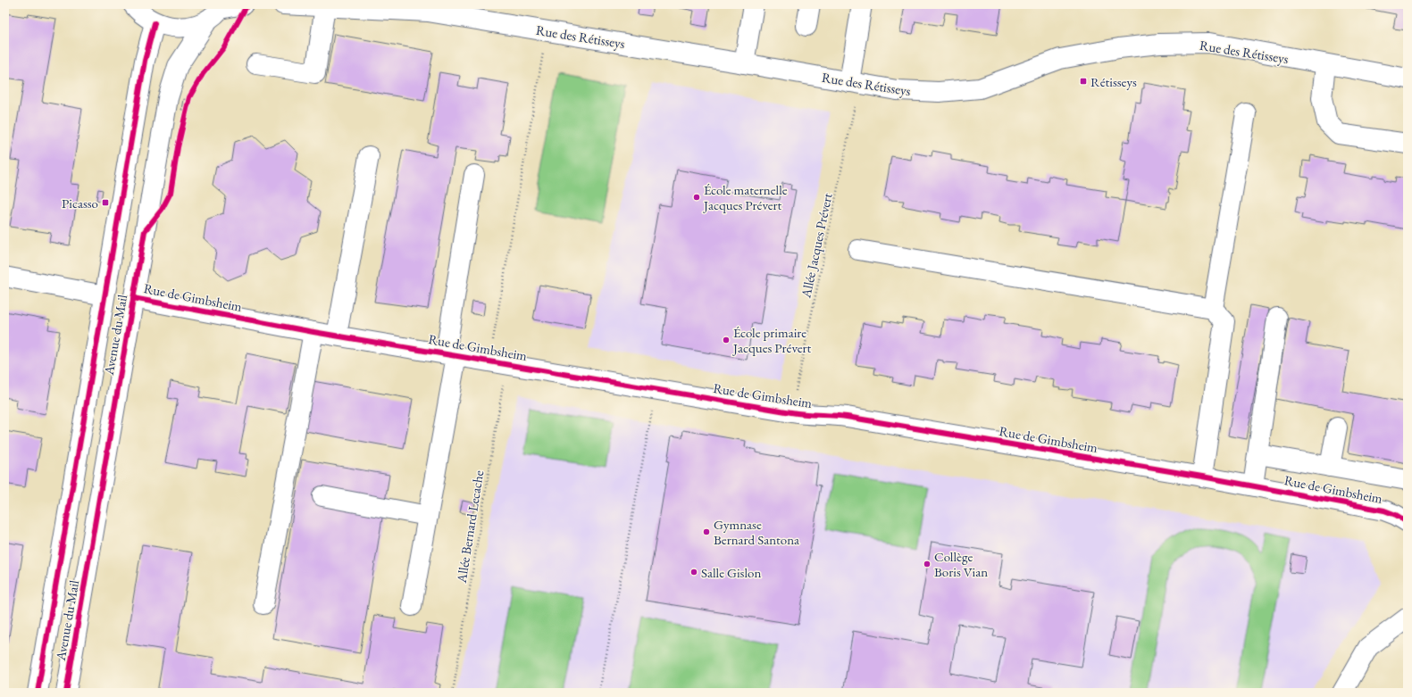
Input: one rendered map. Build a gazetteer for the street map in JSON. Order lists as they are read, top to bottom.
{
  "streets": {
    "street": ["Rue des Rétisseys", "Rue de Gimbsheim", "Avenue du Mail"],
    "path": ["Allée Jacques Prévert", "Allée Bernard Lecache"]
  },
  "crossings": [
    ["Rue des Rétisseys", "Allée Jacques Prévert"],
    ["Rue des Rétisseys", "Allée Bernard Lecache"],
    ["Allée Jacques Prévert", "Rue de Gimbsheim"],
    ["Rue de Gimbsheim", "Avenue du Mail"],
    ["Rue de Gimbsheim", "Allée Bernard Lecache"]
  ],
  "places": {
    "transit": ["Rétisseys", "Picasso"],
    "other": [
      "École maternelle Jacques Prévert",
      "École primaire Jacques Prévert",
      "Gymnase Bernard Santona",
      "Collège Boris Vian",
      "Salle Gislon"
    ]
  }
}
